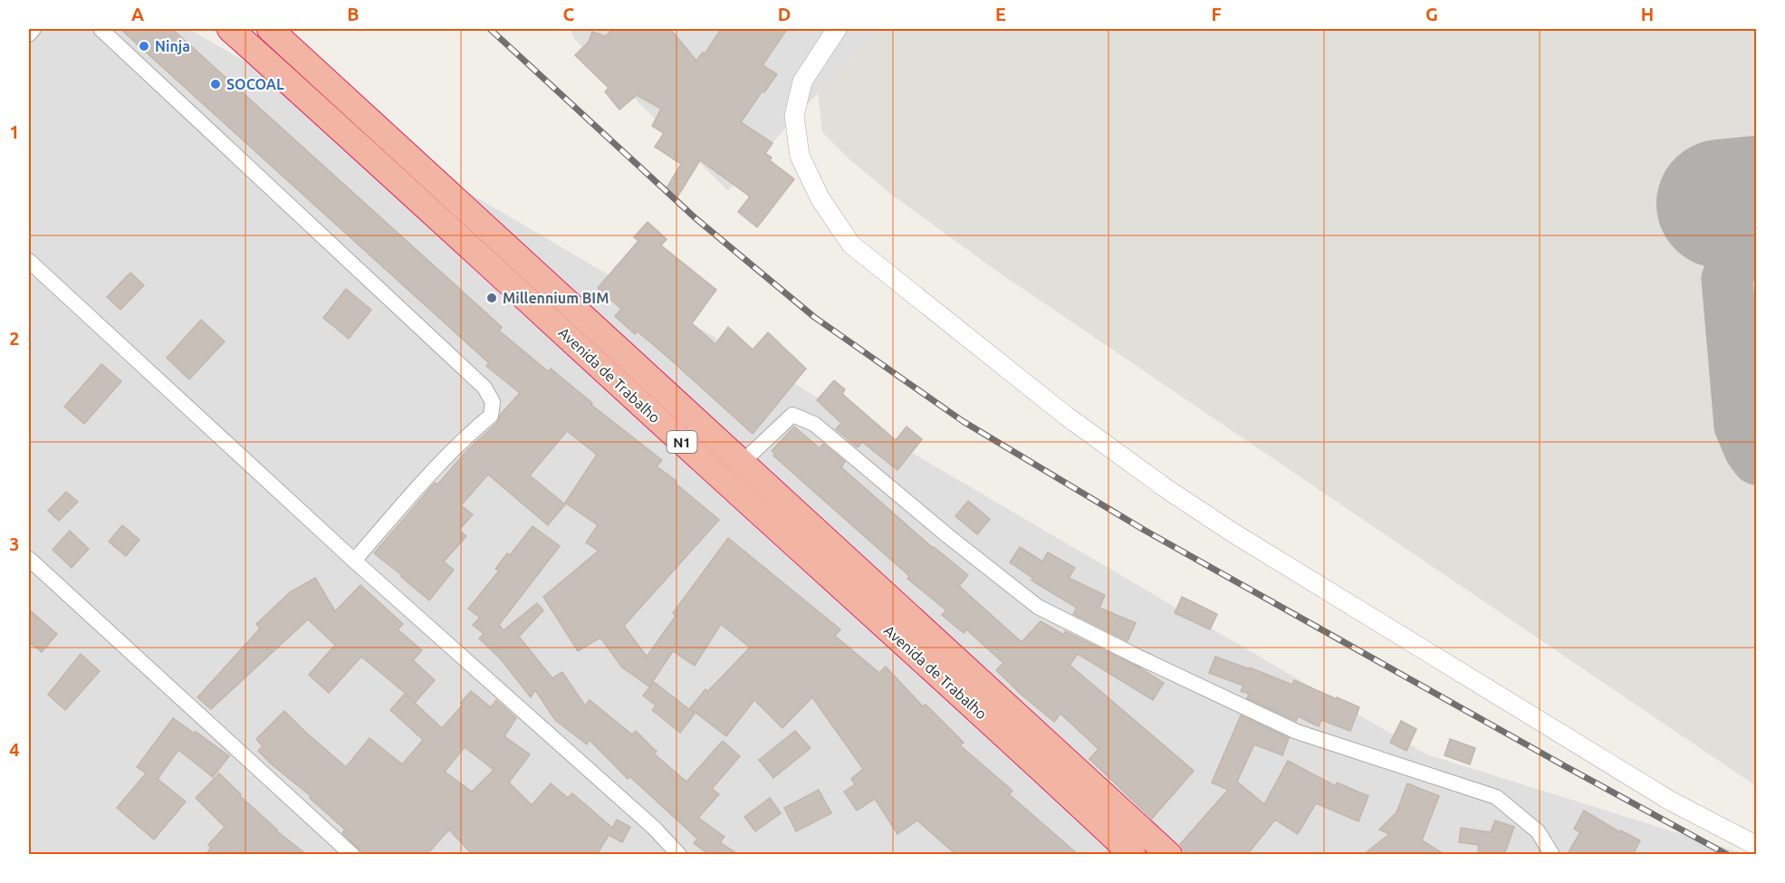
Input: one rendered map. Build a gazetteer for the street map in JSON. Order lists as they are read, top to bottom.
{
  "streets": {
    "highway": ["Avenida de Trabalho", "N1"]
  },
  "places": ["Ninja", "SOCOAL", "Millennium BIM"],
  "grid": {
    "columns": [
      "A",
      "B",
      "C",
      "D",
      "E",
      "F",
      "G",
      "H"
    ],
    "rows": [
      "1",
      "2",
      "3",
      "4"
    ]
  }
}
